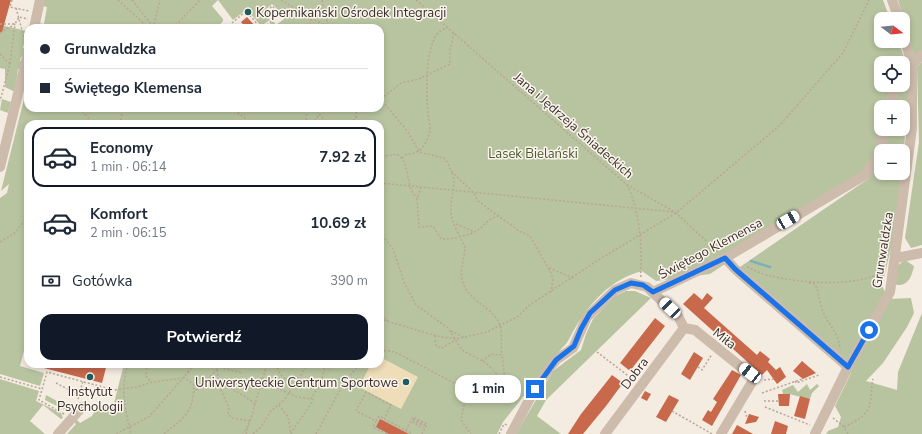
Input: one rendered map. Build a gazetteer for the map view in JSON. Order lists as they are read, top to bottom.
{
  "streets": {
    "street": [
      "Świętego Klemensa",
      "Grunwaldzka",
      "Miła",
      "Dobra"
    ],
    "path": ["Jana i Jędrzeja Śniadeckich"]
  },
  "crossings": [
    ["Jana i Jędrzeja Śniadeckich", "Świętego Klemensa"],
    ["Miła", "Dobra"]
  ],
  "parks": ["Lasek Bielański"],
  "places": ["Kopernikański Ośrodek Integracji", "Instytut Psychologii", "Uniwersyteckie Centrum Sportowe"],
  "north": "right",
  "page": {
    "map_buttons": ["+", "−"],
    "banner": ["Grunwaldzka", "Świętego Klemensa"],
    "list": [
      {
        "name": "Economy",
        "note": "1 min · 06:14",
        "value": "7.92 zł"
      },
      {
        "name": "Komfort",
        "note": "2 min · 06:15",
        "value": "10.69 zł"
      }
    ],
    "pay": ["Gotówka", "390 m"],
    "buttons": "Potwierdź",
    "bubble": "1 min"
  }
}
